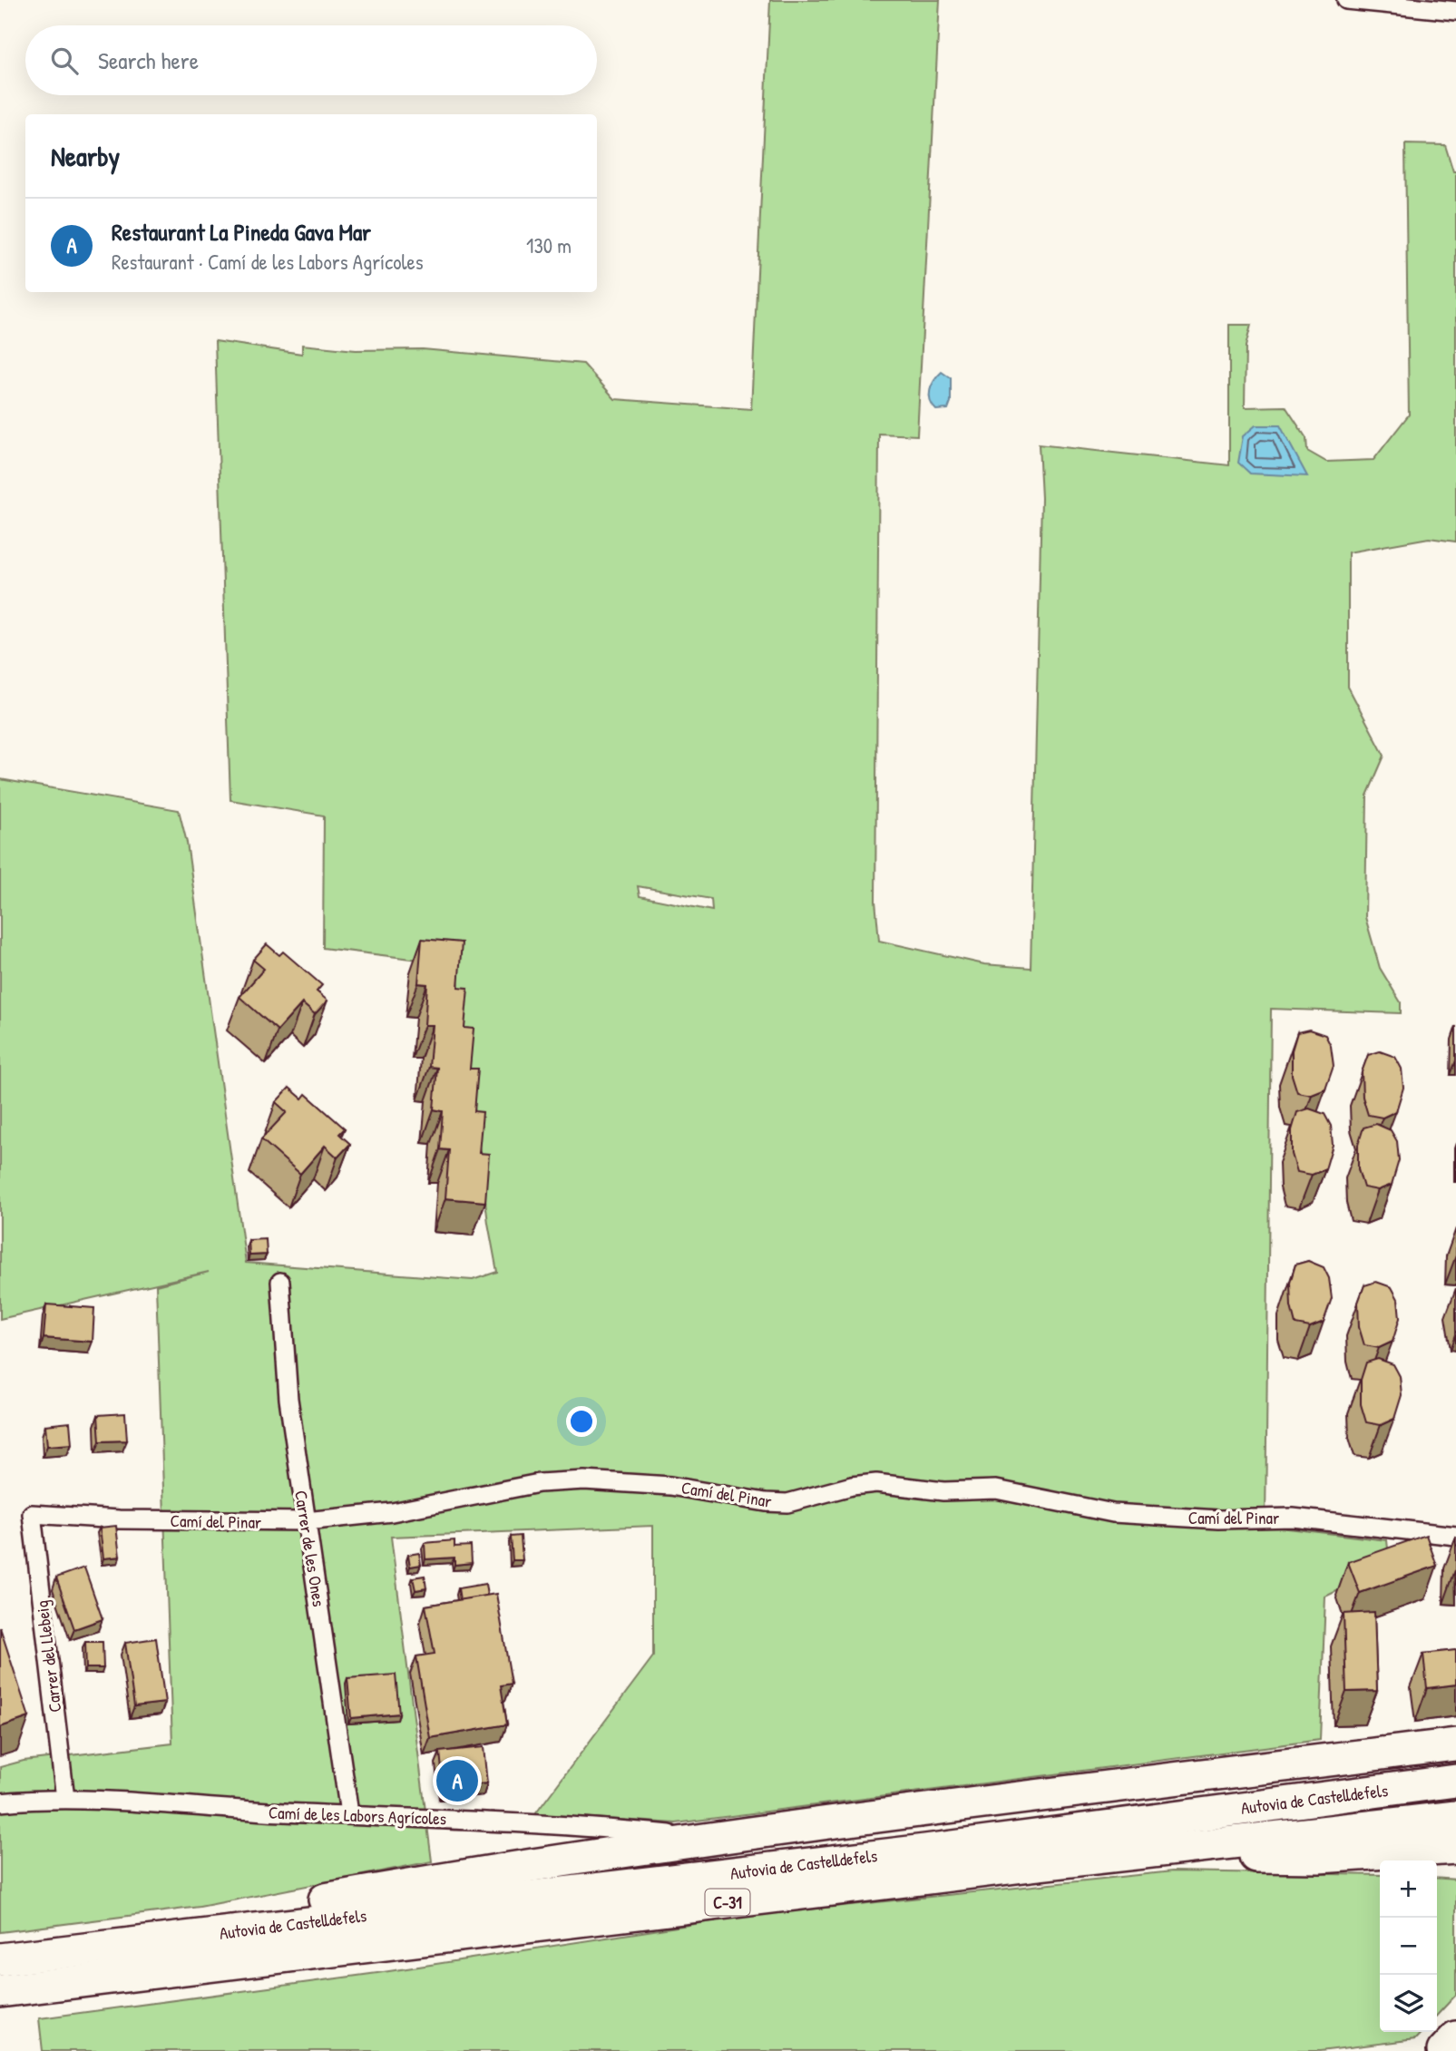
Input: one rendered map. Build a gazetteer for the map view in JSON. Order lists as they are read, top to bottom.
{
  "streets": {
    "highway": ["Autovia de Castelldefels", "C-31"],
    "street": [
      "Camí del Pinar",
      "Carrer de les Ones",
      "Carrer del Llebeig",
      "Camí de les Labors Agrícoles"
    ]
  },
  "crossings": [
    ["Camí del Pinar", "Carrer de les Ones"],
    ["Camí del Pinar", "Carrer del Llebeig"],
    ["Carrer de les Ones", "Camí de les Labors Agrícoles"],
    ["Carrer del Llebeig", "Camí de les Labors Agrícoles"]
  ],
  "page": {
    "search": "Search here",
    "heading": "Nearby",
    "list": [
      {
        "mark": "A",
        "name": "Restaurant La Pineda Gava Mar",
        "note": "Restaurant · Camí de les Labors Agrícoles",
        "value": "130 m"
      }
    ],
    "pins": "A",
    "map_buttons": ["+", "−"]
  }
}
